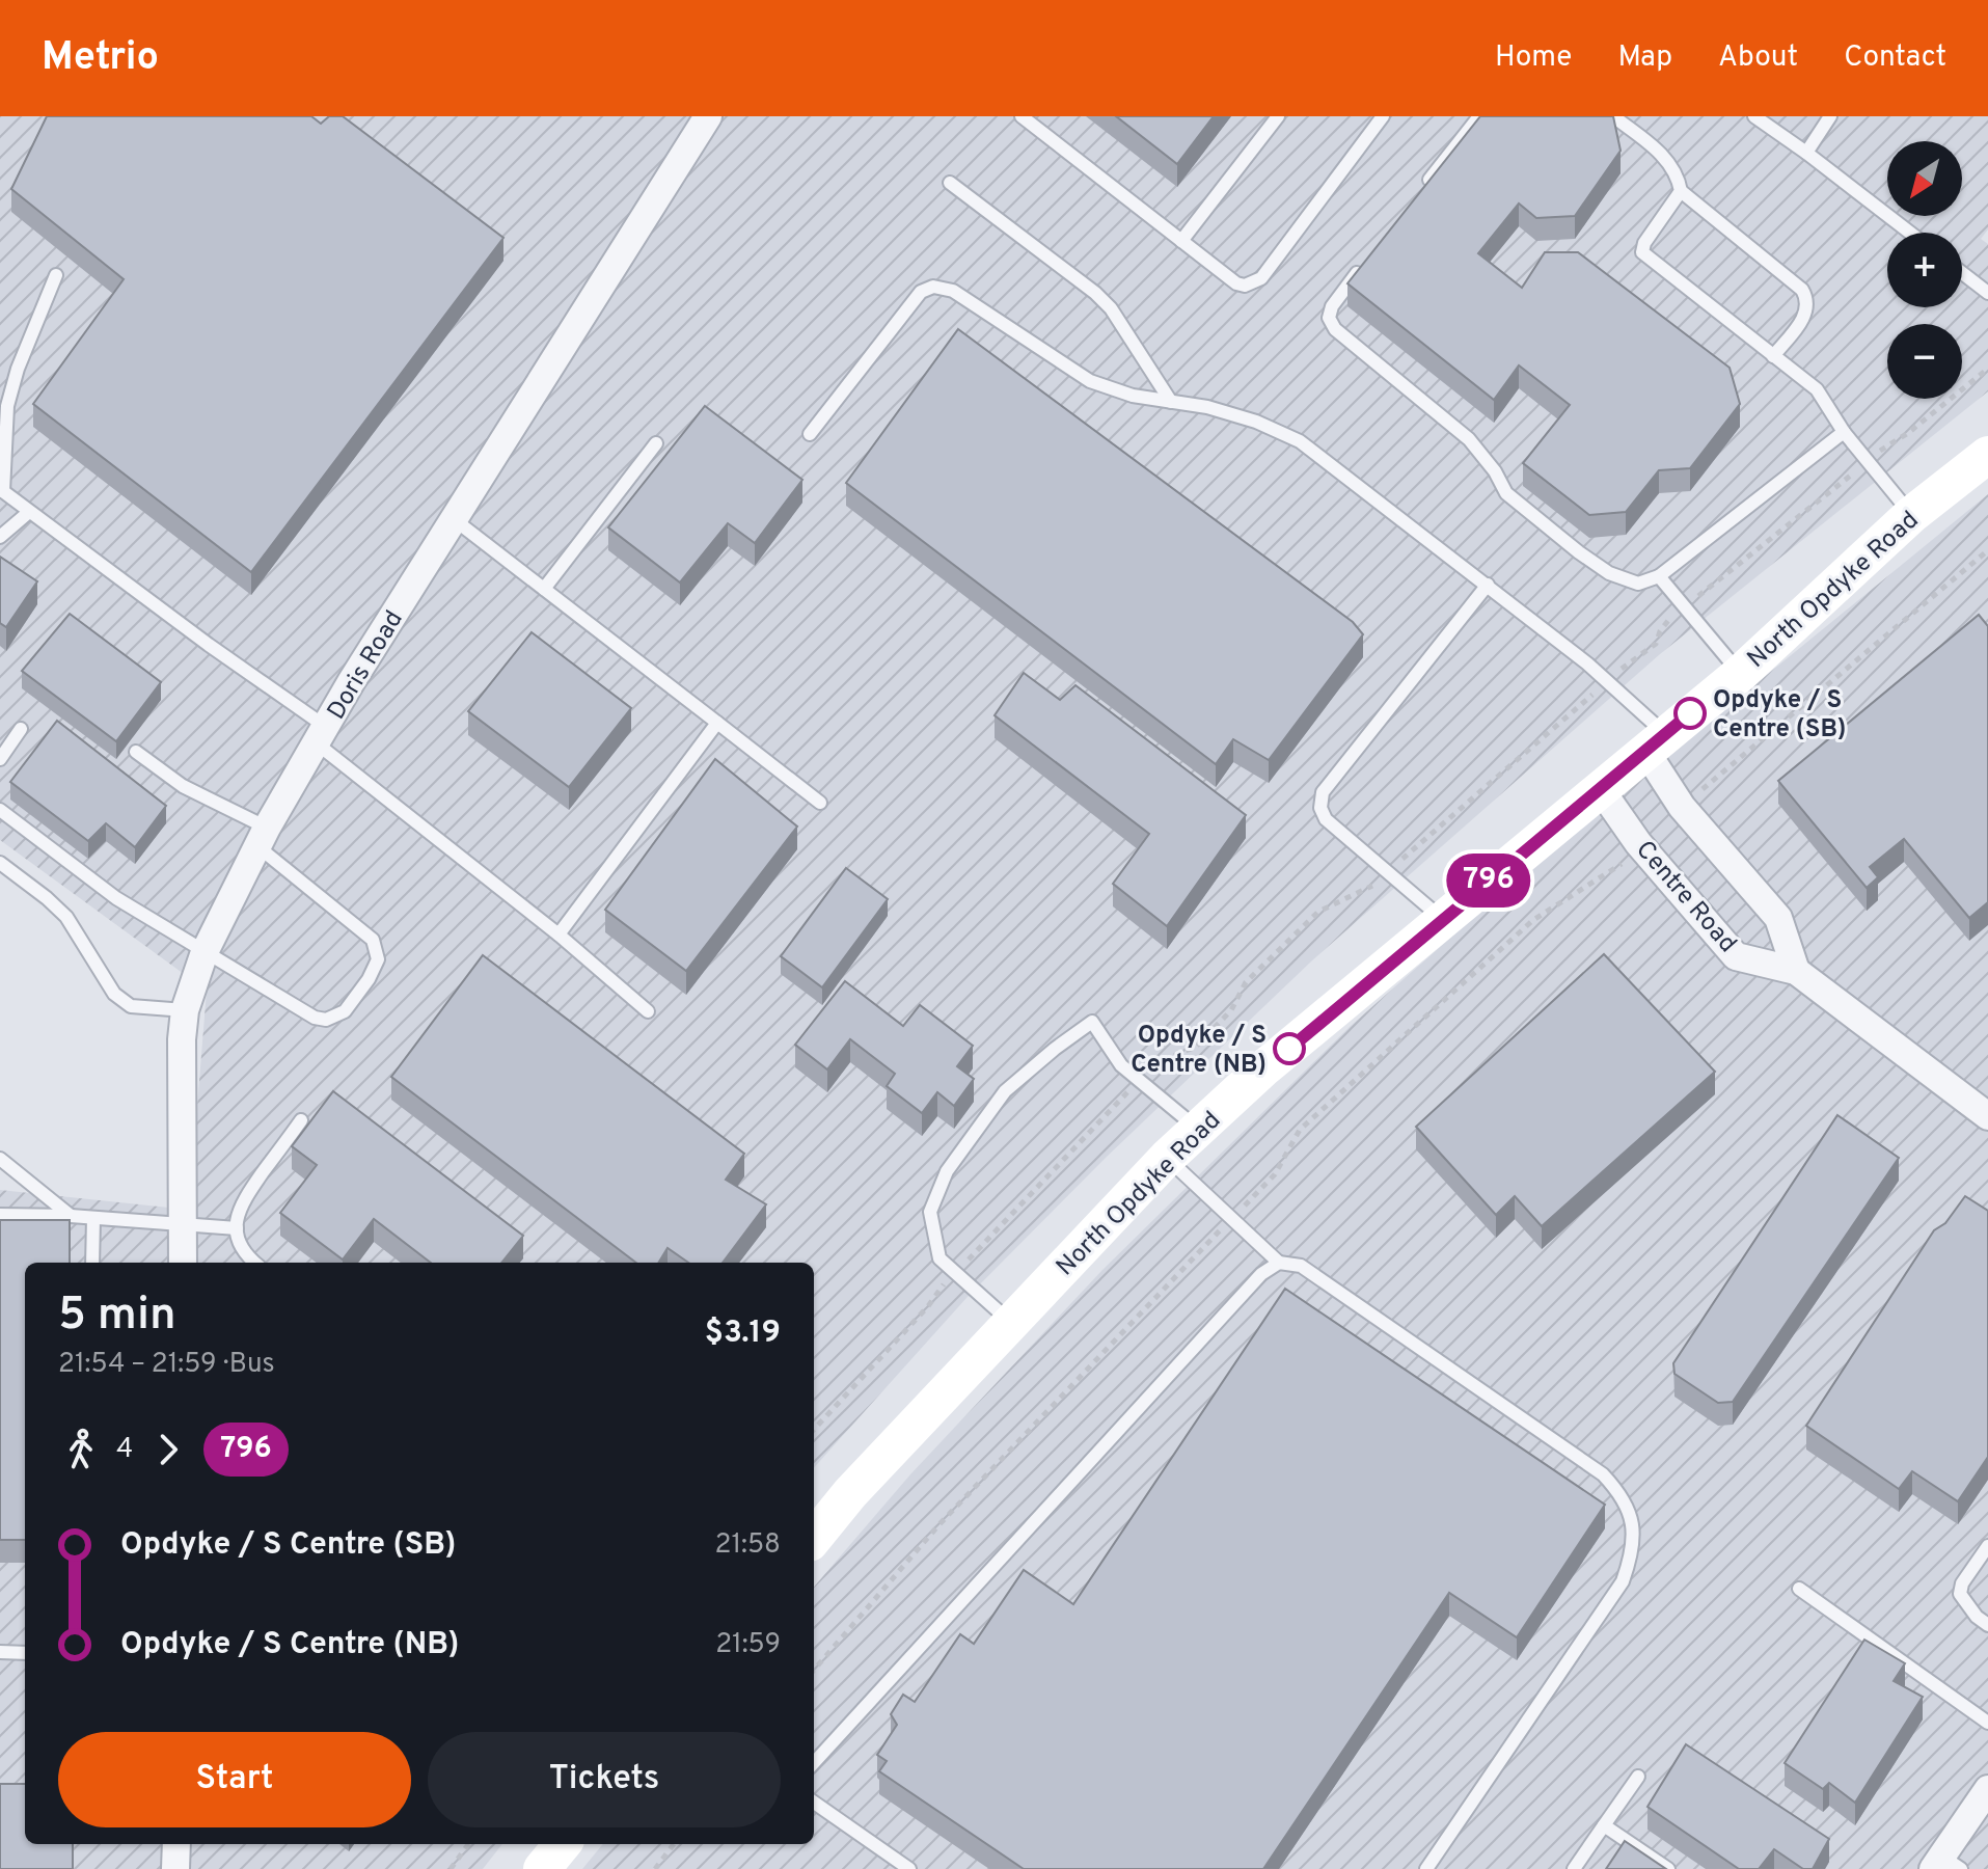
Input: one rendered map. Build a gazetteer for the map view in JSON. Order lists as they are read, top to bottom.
{
  "streets": {
    "main road": ["North Opdyke Road"],
    "street": ["Doris Road", "Centre Road"]
  },
  "crossings": [
    ["North Opdyke Road", "Centre Road"]
  ],
  "places": ["Opdyke / S Centre (SB)", "Opdyke / S Centre (NB)"],
  "lines": ["bus line 796"],
  "north": "bottom left",
  "page": {
    "header": "Metrio",
    "nav": [
      "Home",
      "Map",
      "About",
      "Contact"
    ],
    "on_map": "796",
    "map_buttons": ["+", "−"],
    "heading": ["5 min", "21:54 – 21:59 · Bus", "$3.19"],
    "legs": ["4", "796"],
    "list": [
      {
        "name": "Opdyke / S Centre (SB)",
        "value": "21:58"
      },
      {
        "name": "Opdyke / S Centre (NB)",
        "value": "21:59"
      }
    ],
    "buttons": ["Start", "Tickets"]
  }
}
